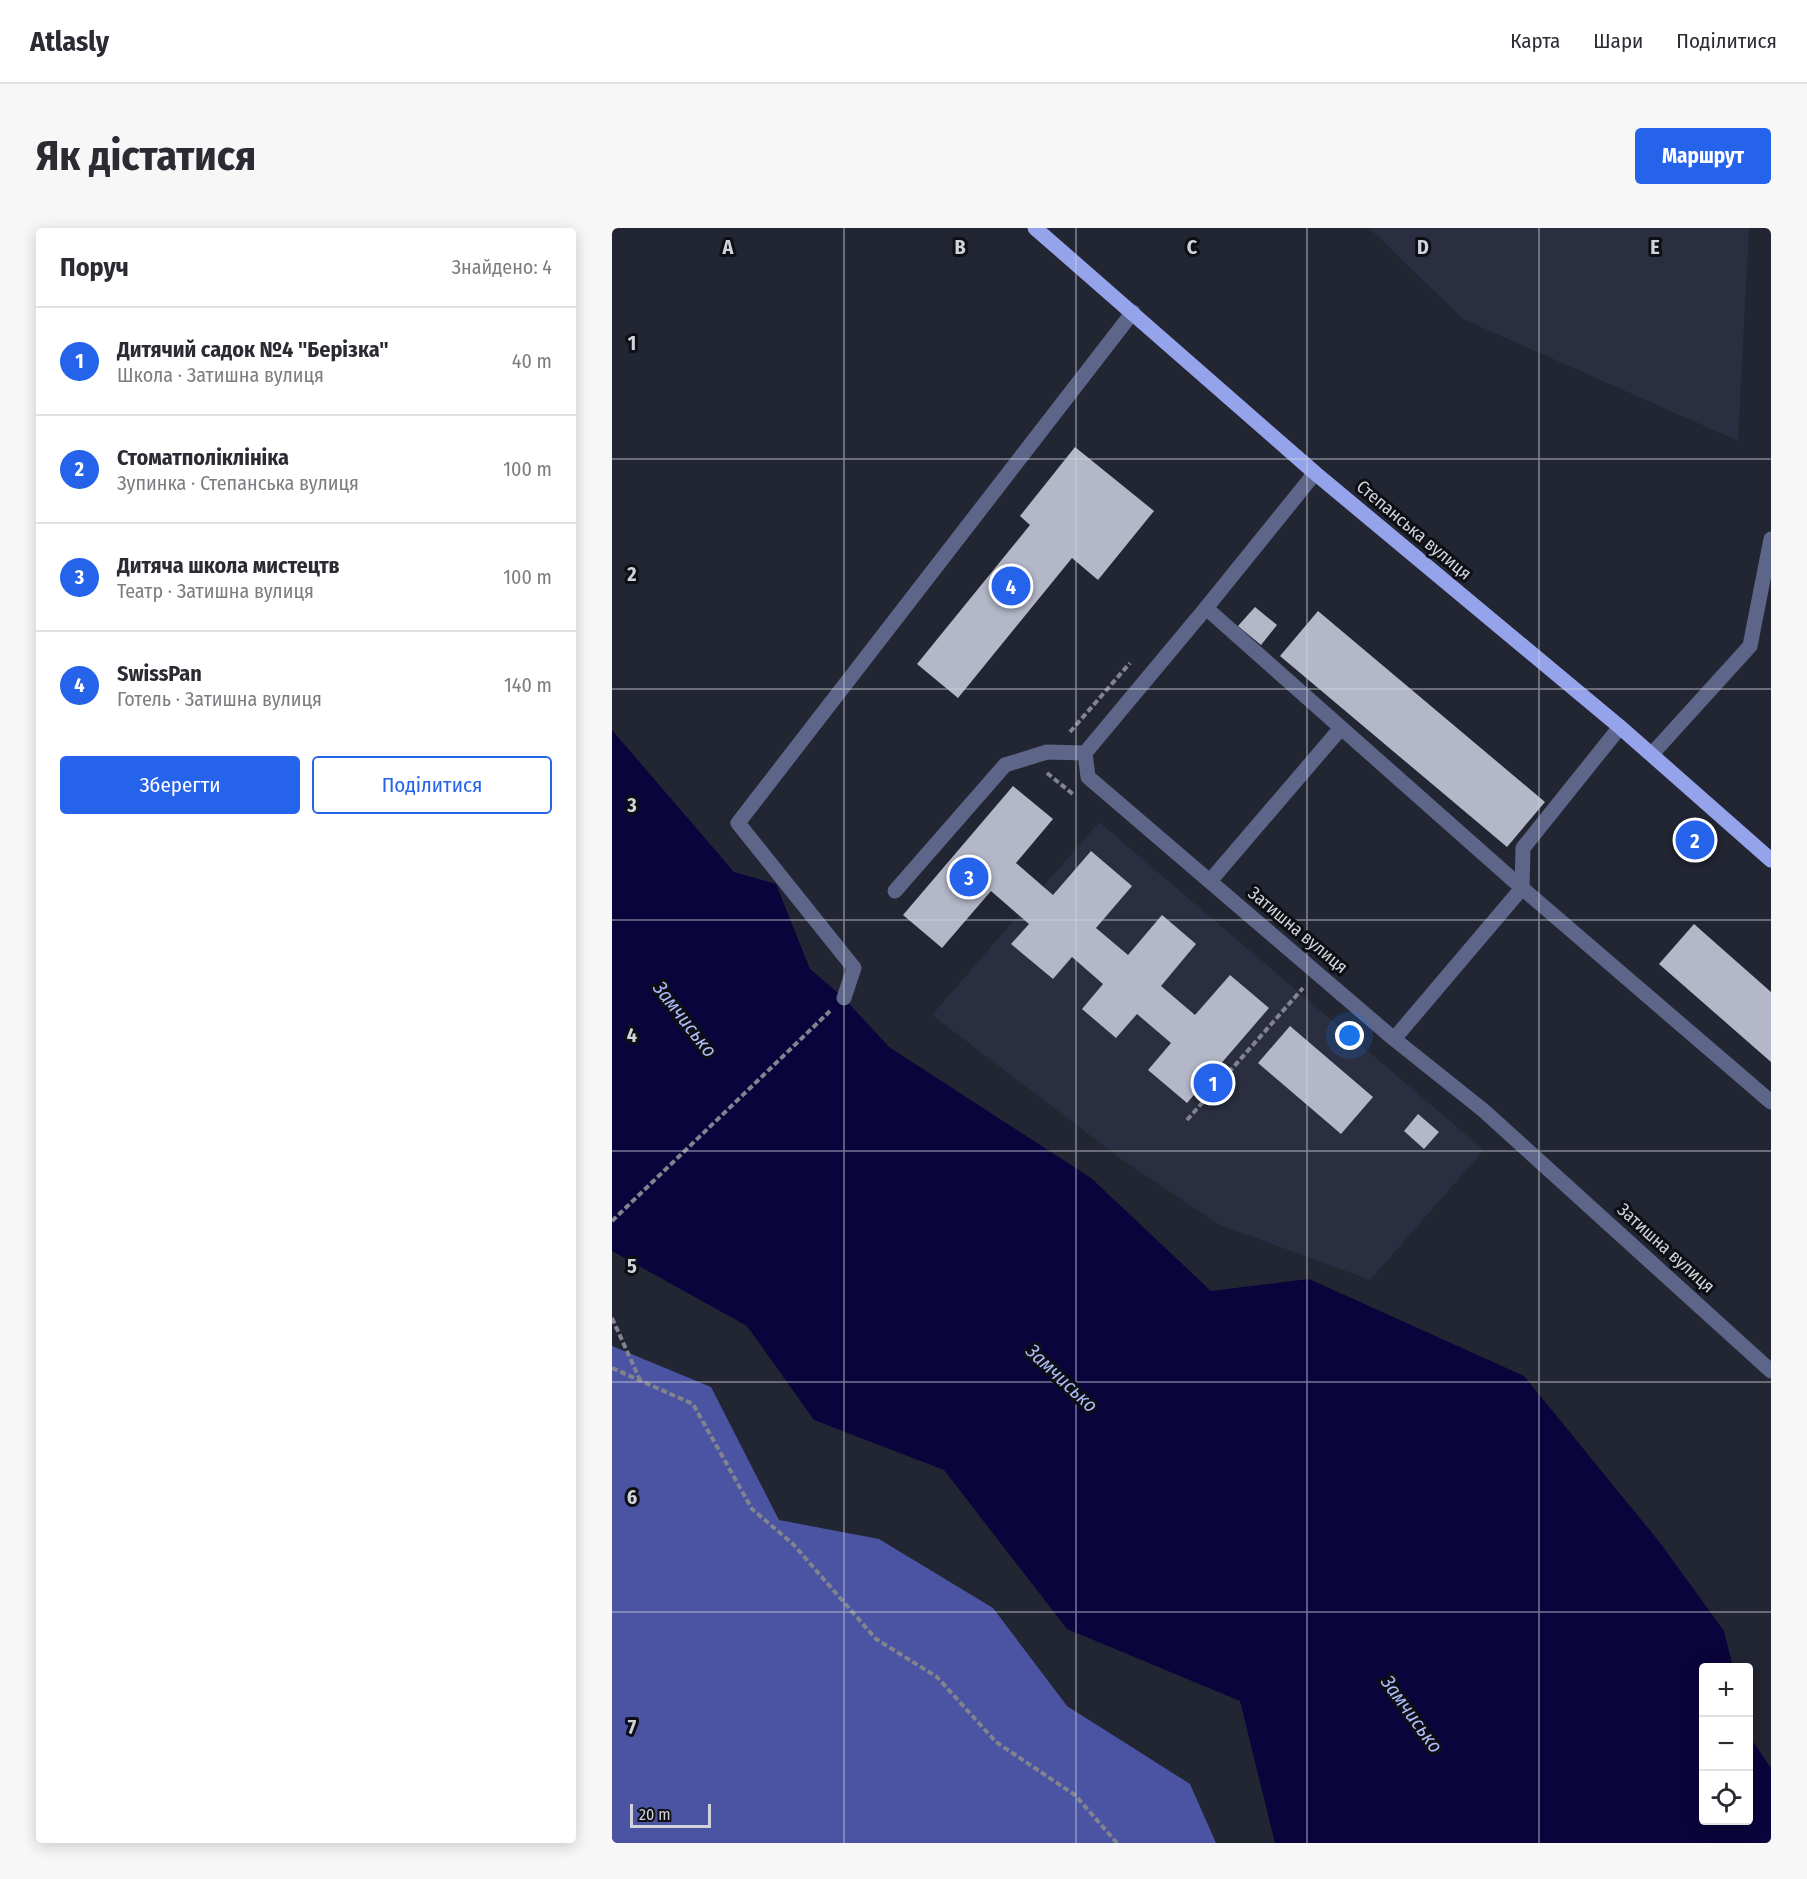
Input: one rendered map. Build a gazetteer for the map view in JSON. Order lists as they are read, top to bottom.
{
  "streets": {
    "main road": ["Степанська вулиця"],
    "street": ["Затишна вулиця"]
  },
  "water": ["Замчисько"],
  "scale_bar": "20 m",
  "page": {
    "header": "Atlasly",
    "nav": ["Карта", "Шари", "Поділитися"],
    "buttons": [
      "Маршрут",
      ["Зберегти", "Поділитися"]
    ],
    "title": "Як дістатися",
    "heading": ["Поруч", "Знайдено: 4"],
    "list": [
      {
        "mark": "1",
        "name": "Дитячий садок №4 \"Берізка\"",
        "note": "Школа · Затишна вулиця",
        "value": "40 m"
      },
      {
        "mark": "2",
        "name": "Стоматполіклініка",
        "note": "Зупинка · Степанська вулиця",
        "value": "100 m"
      },
      {
        "mark": "3",
        "name": "Дитяча школа мистецтв",
        "note": "Театр · Затишна вулиця",
        "value": "100 m"
      },
      {
        "mark": "4",
        "name": "SwissPan",
        "note": "Готель · Затишна вулиця",
        "value": "140 m"
      }
    ],
    "pins": [
      "4",
      "2",
      "3",
      "1"
    ],
    "map_buttons": ["+", "−"],
    "scale": "20 m"
  },
  "grid": {
    "columns": [
      "A",
      "B",
      "C",
      "D",
      "E"
    ],
    "rows": [
      "1",
      "2",
      "3",
      "4",
      "5",
      "6",
      "7"
    ]
  }
}
